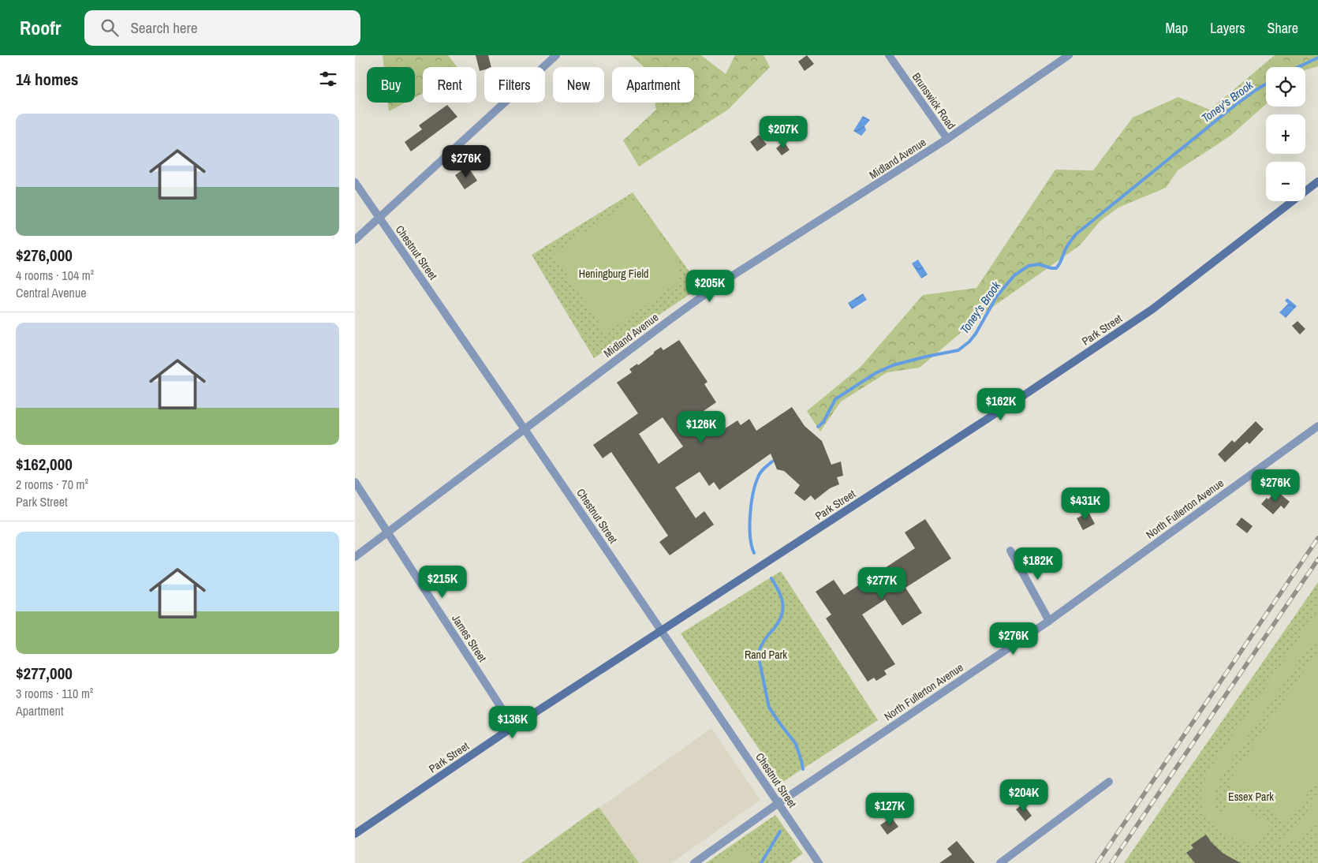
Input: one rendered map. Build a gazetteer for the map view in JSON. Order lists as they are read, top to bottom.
{
  "streets": {
    "street": [
      "Brunswick Road",
      "Midland Avenue",
      "Chestnut Street",
      "Park Street",
      "North Fullerton Avenue",
      "James Street"
    ]
  },
  "crossings": [
    ["Brunswick Road", "Midland Avenue"],
    ["Midland Avenue", "Chestnut Street"],
    ["Midland Avenue", "James Street"],
    ["Chestnut Street", "Park Street"],
    ["Chestnut Street", "North Fullerton Avenue"],
    ["Park Street", "James Street"]
  ],
  "water": ["Toney's Brook"],
  "parks": ["Heningburg Field", "Rand Park", "Essex Park"],
  "page": {
    "header": "Roofr",
    "search": "Search here",
    "nav": ["Map", "Layers", "Share"],
    "heading": "14 homes",
    "map_buttons": ["+", "−"],
    "chip": [
      "Buy",
      "Rent",
      "Filters",
      "New",
      "Apartment"
    ],
    "list": [
      {
        "name": "$276,000",
        "note": "4 rooms · 104 m² · Central Avenue"
      },
      {
        "name": "$162,000",
        "note": "2 rooms · 70 m² · Park Street"
      },
      {
        "name": "$277,000",
        "note": "3 rooms · 110 m² · Apartment"
      }
    ],
    "price": [
      "$207K",
      "$276K",
      "$205K",
      "$162K",
      "$126K",
      "$276K",
      "$431K",
      "$182K",
      "$215K",
      "$277K",
      "$276K",
      "$136K",
      "$204K",
      "$127K"
    ]
  }
}
